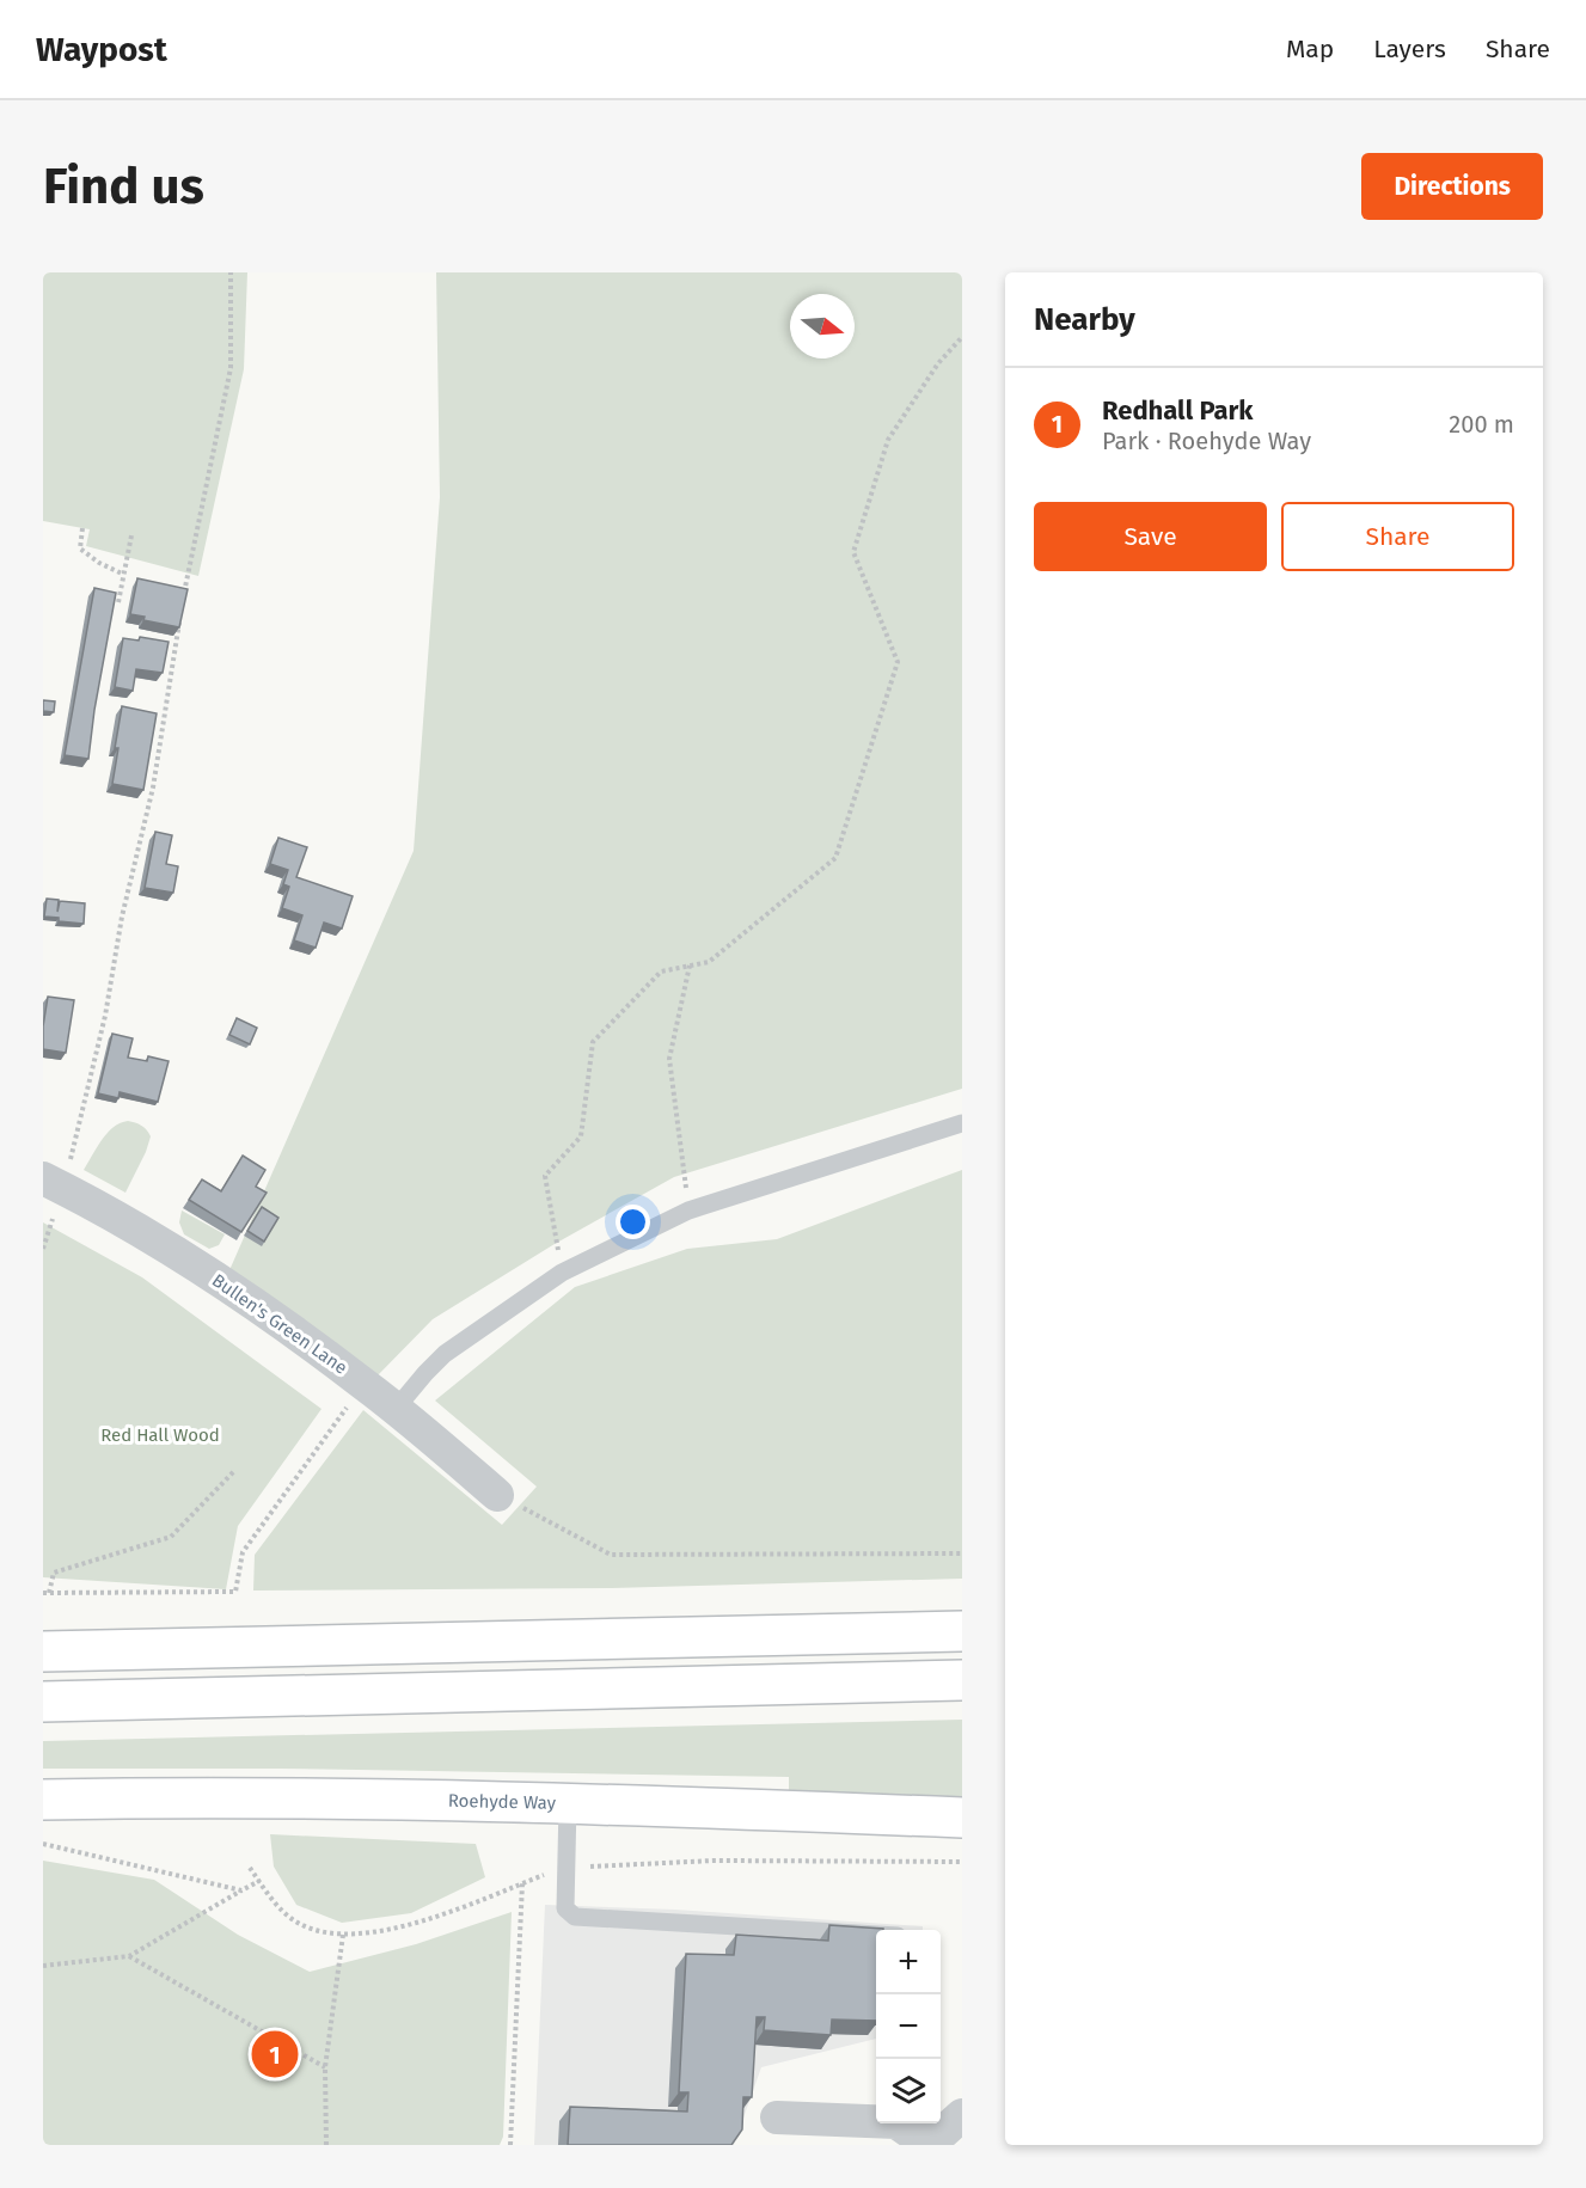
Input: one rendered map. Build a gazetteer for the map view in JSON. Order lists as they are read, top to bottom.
{
  "streets": {
    "main road": ["Roehyde Way"],
    "street": ["Bullen's Green Lane"]
  },
  "parks": ["Red Hall Wood"],
  "north": "right",
  "page": {
    "header": "Waypost",
    "nav": ["Map", "Layers", "Share"],
    "buttons": [
      "Directions",
      ["Save", "Share"]
    ],
    "title": "Find us",
    "heading": "Nearby",
    "list": [
      {
        "mark": "1",
        "name": "Redhall Park",
        "note": "Park · Roehyde Way",
        "value": "200 m"
      }
    ],
    "map_buttons": ["+", "−"],
    "pins": "1"
  }
}
